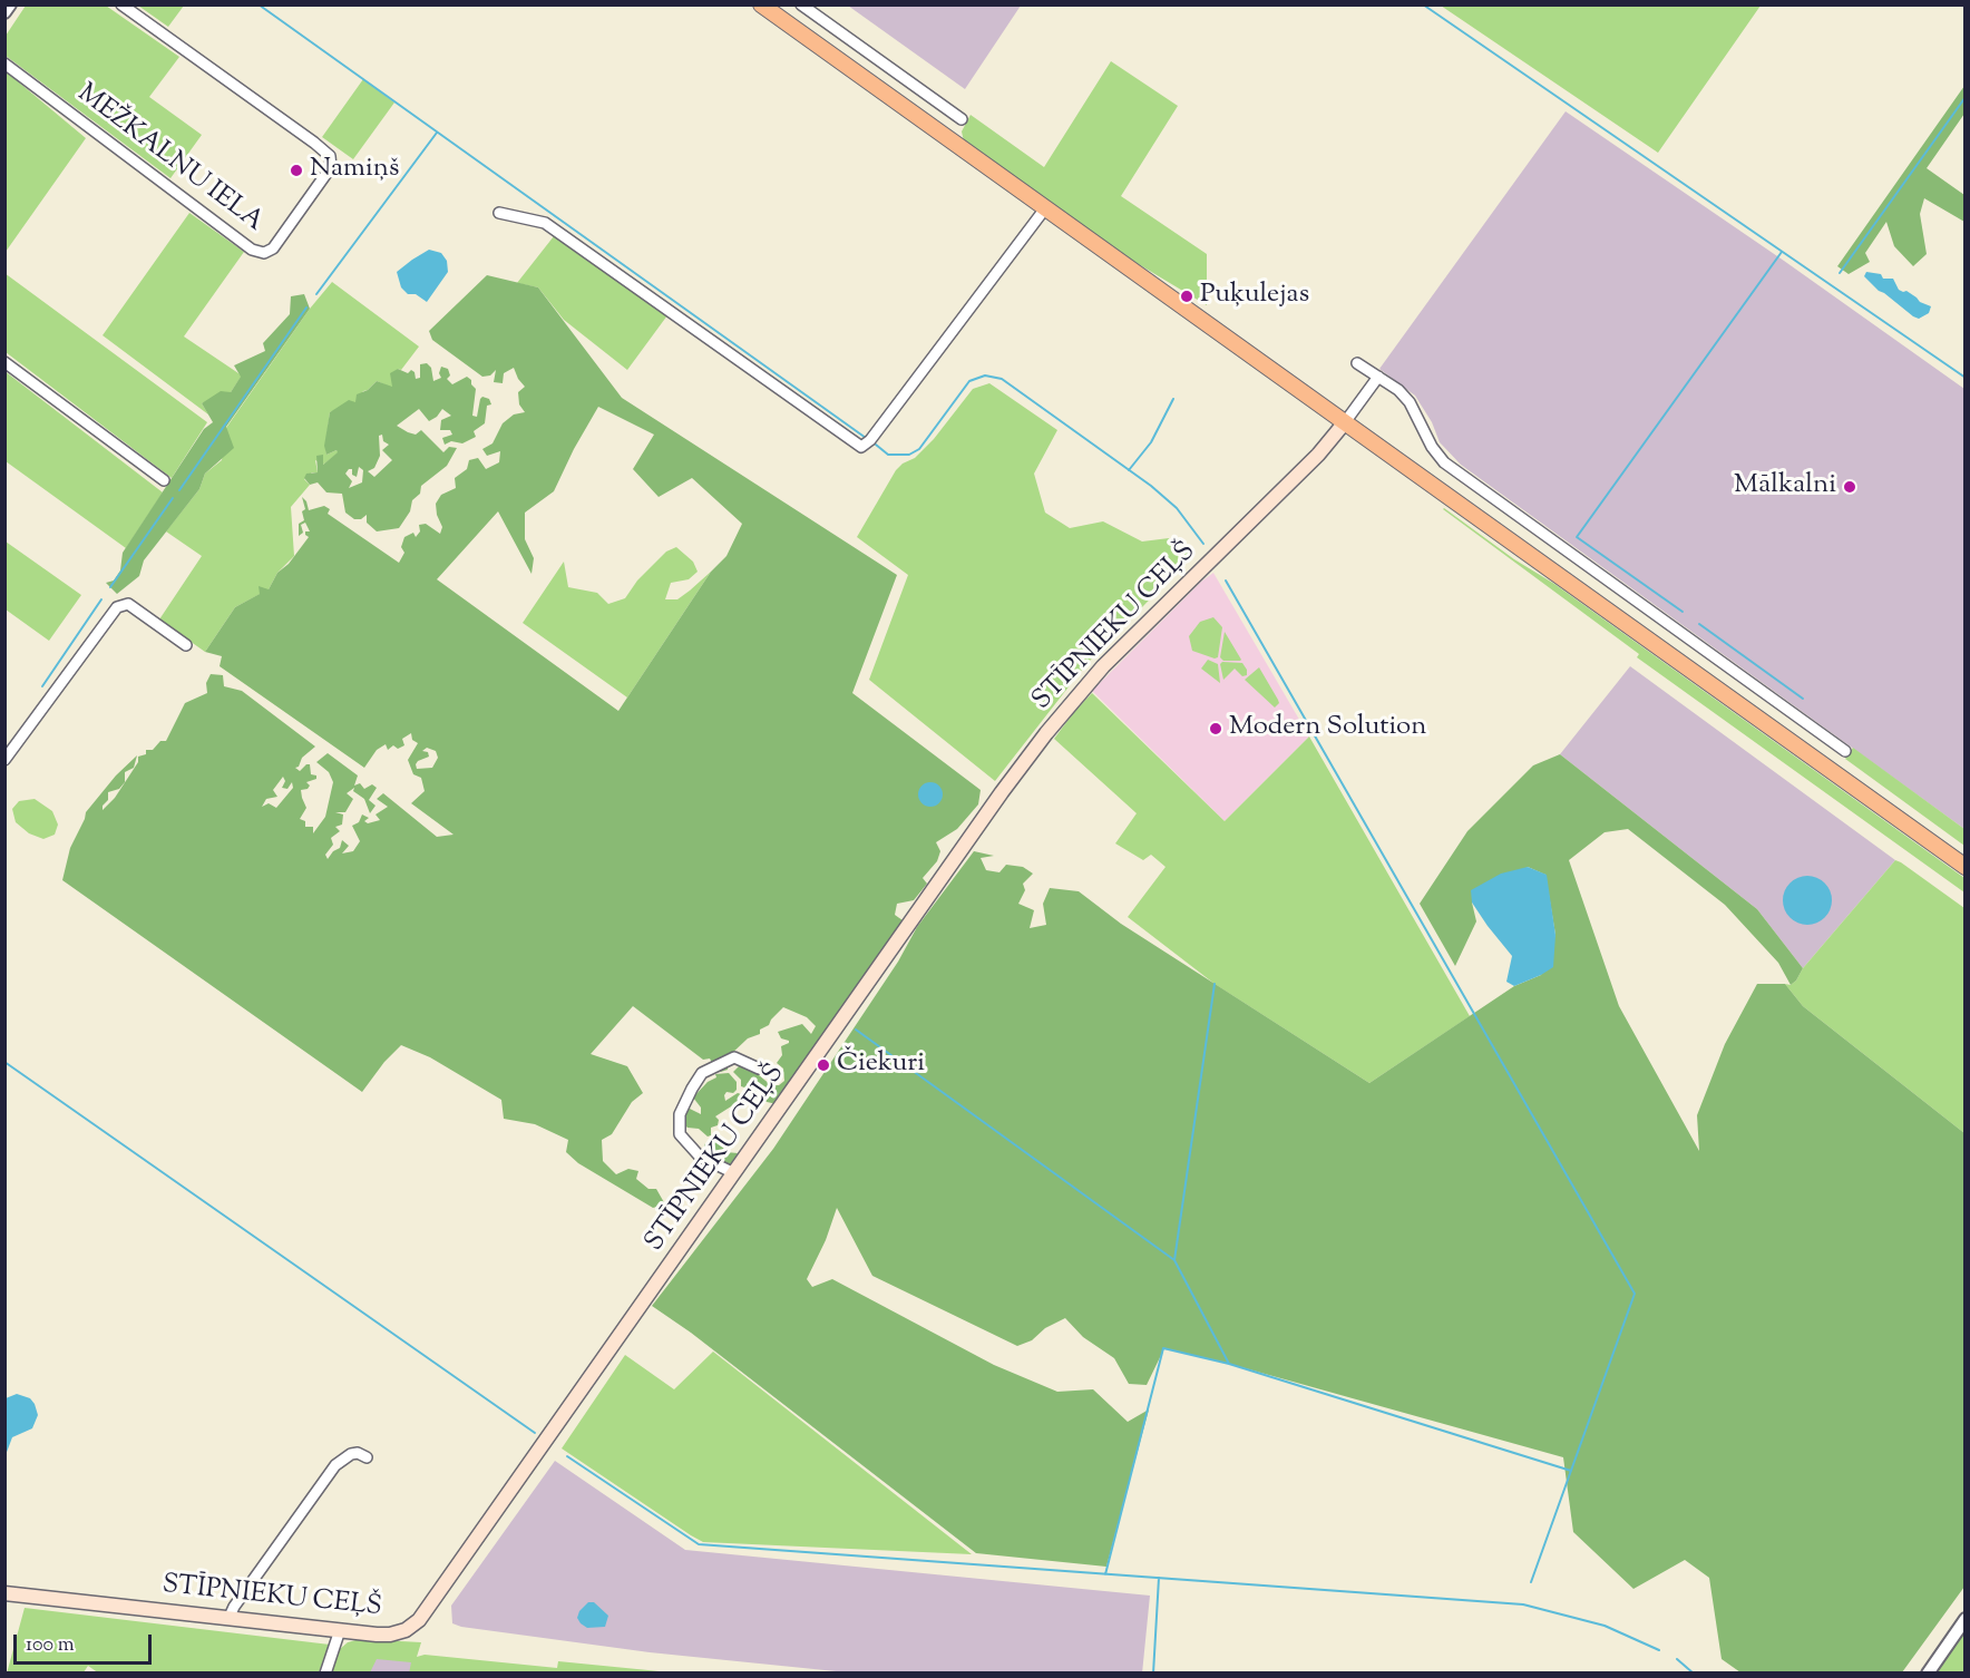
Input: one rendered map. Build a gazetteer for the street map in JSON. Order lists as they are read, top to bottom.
{
  "streets": {
    "main road": ["STĪPNIEKU CEĻŠ"],
    "street": ["MEŽKALNU IELA"]
  },
  "places": [
    "Namiņš",
    "Puķulejas",
    "Mālkalni",
    "Modern Solution",
    "Čiekuri"
  ],
  "scale_bar": "100 m"
}
